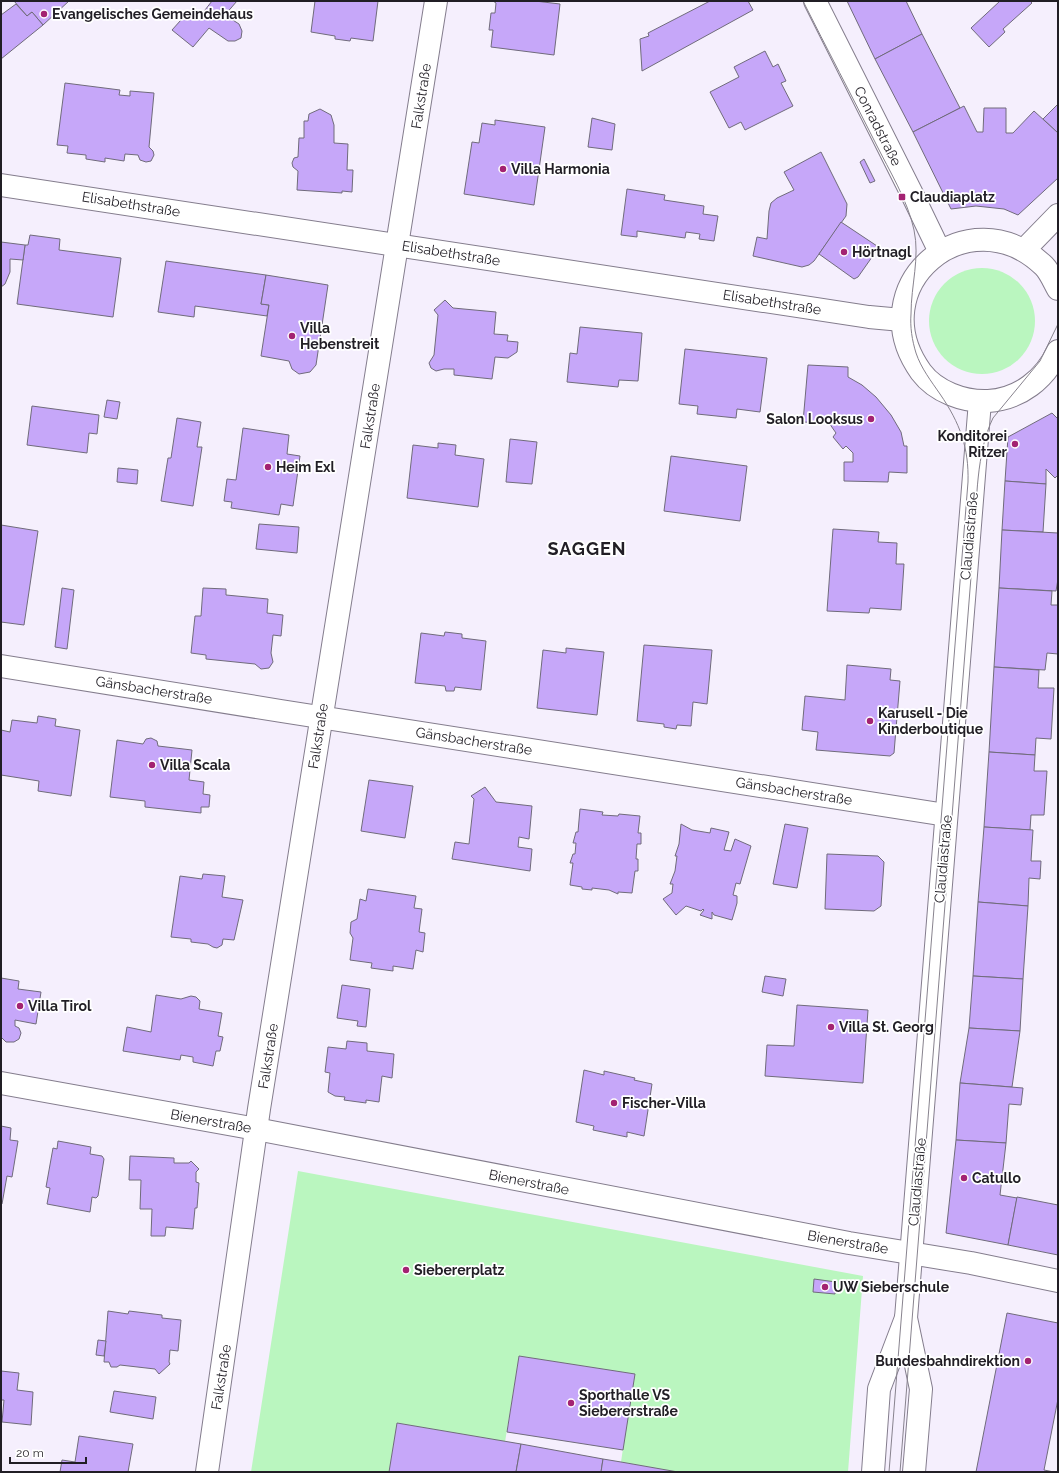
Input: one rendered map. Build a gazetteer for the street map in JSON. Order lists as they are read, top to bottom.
{
  "streets": {
    "street": [
      "Falkstraße",
      "Conradstraße",
      "Elisabethstraße",
      "Claudiastraße",
      "Gänsbacherstraße",
      "Bienerstraße"
    ]
  },
  "crossings": [
    ["Falkstraße", "Elisabethstraße"],
    ["Falkstraße", "Gänsbacherstraße"],
    ["Falkstraße", "Bienerstraße"],
    ["Claudiastraße", "Gänsbacherstraße"],
    ["Claudiastraße", "Bienerstraße"]
  ],
  "districts": ["SAGGEN"],
  "places": {
    "other": [
      "Evangelisches Gemeindehaus",
      "Villa Harmonia",
      "Hörtnagl",
      "Villa Hebenstreit",
      "Salon Looksus",
      "Konditorei Ritzer",
      "Heim Exl",
      "Karusell - Die Kinderboutique",
      "Villa Scala",
      "Villa Tirol",
      "Villa St. Georg",
      "Fischer-Villa",
      "Catullo",
      "Siebererplatz",
      "UW Sieberschule",
      "Bundesbahndirektion",
      "Sporthalle VS Siebererstraße"
    ],
    "transit": ["Claudiaplatz"]
  },
  "scale_bar": "20 m"
}
